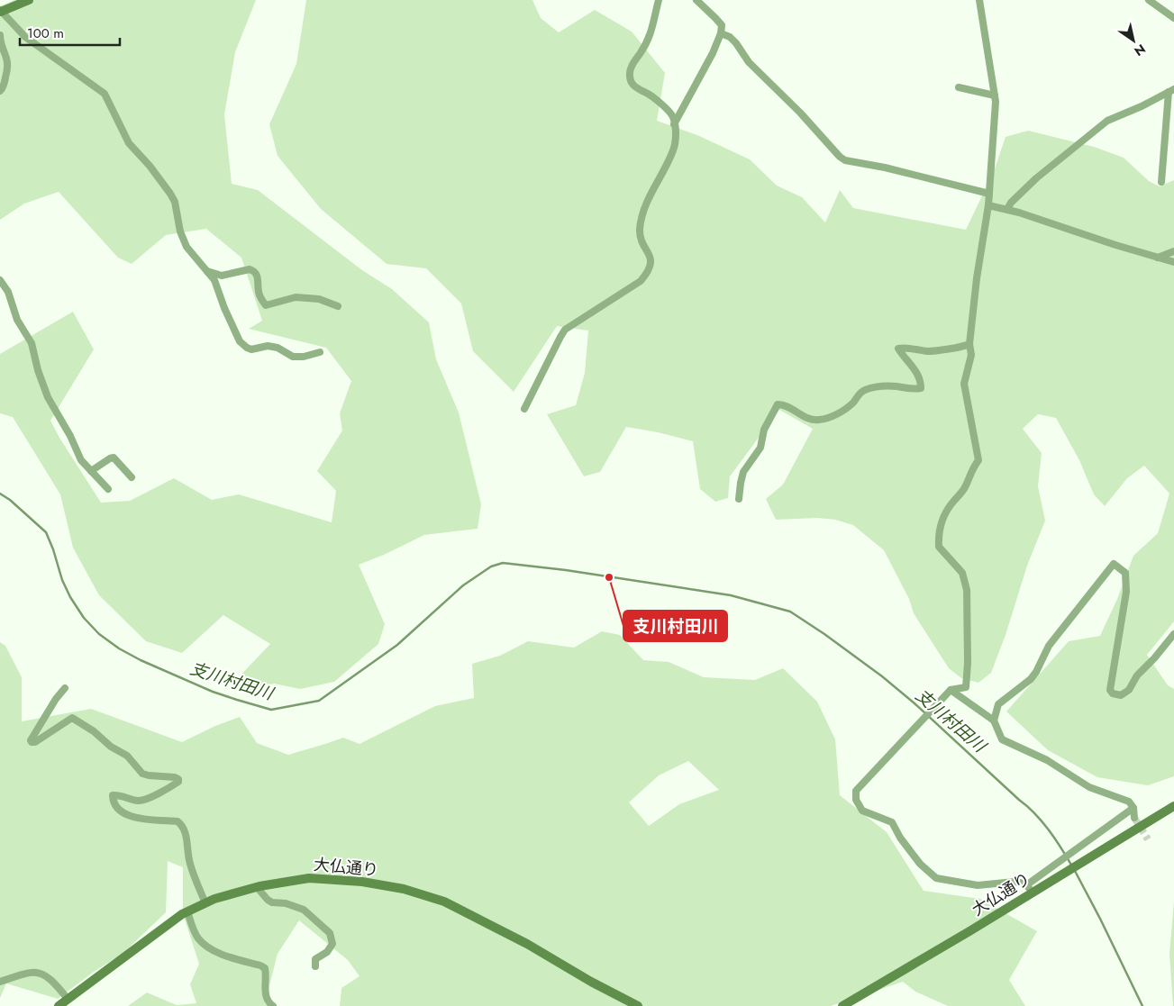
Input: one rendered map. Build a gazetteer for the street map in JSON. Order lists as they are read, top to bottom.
{
  "streets": {
    "street": ["大仏通り"]
  },
  "water": ["支川村田川"],
  "places": ["支川村田川"],
  "scale_bar": "100 m",
  "north": "bottom right"
}
